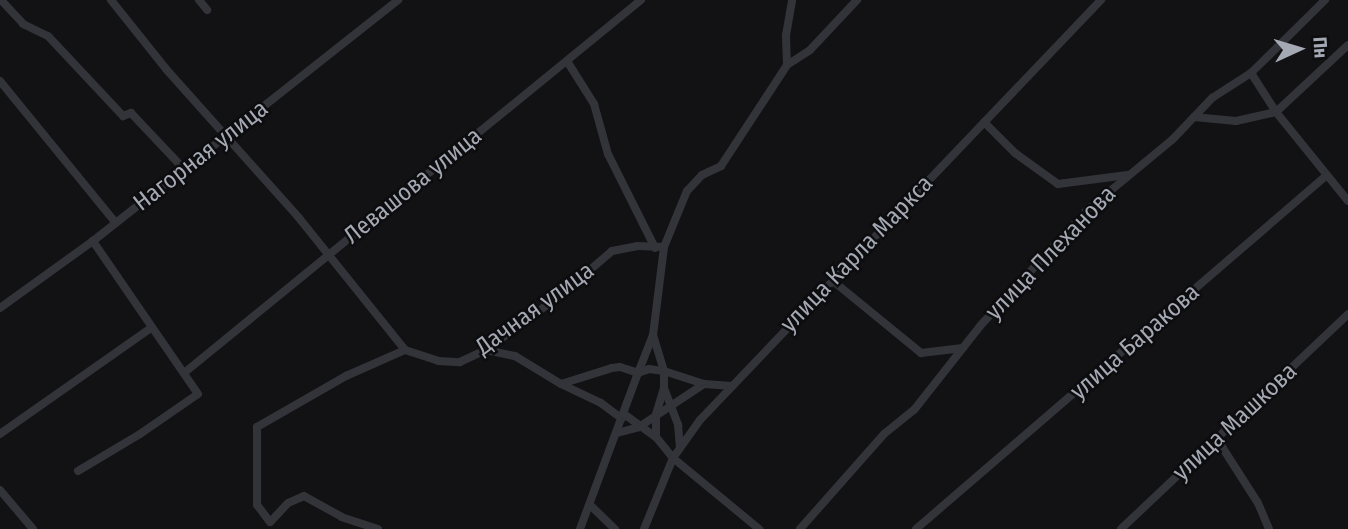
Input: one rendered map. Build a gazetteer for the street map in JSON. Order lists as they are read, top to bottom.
{
  "streets": {
    "street": [
      "Нагорная улица",
      "Левашова улица",
      "улица Плеханова",
      "улица Карла Маркса",
      "Дачная улица",
      "улица Баракова",
      "улица Машкова"
    ]
  },
  "north": "right"
}
